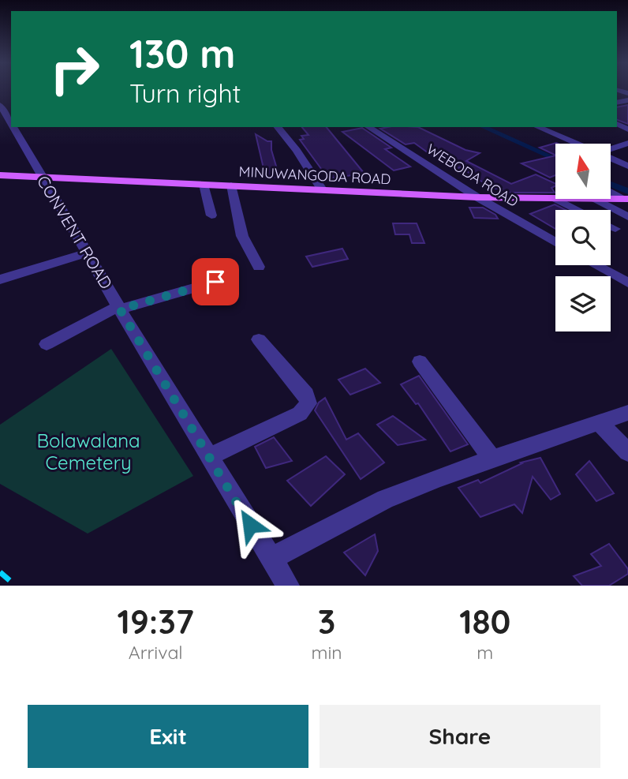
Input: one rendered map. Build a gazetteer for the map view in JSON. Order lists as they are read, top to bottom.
{
  "streets": {
    "main road": ["MINUWANGODA ROAD"],
    "street": ["WEBODA ROAD", "CONVENT ROAD"]
  },
  "crossings": [
    ["MINUWANGODA ROAD", "WEBODA ROAD"],
    ["MINUWANGODA ROAD", "CONVENT ROAD"]
  ],
  "parks": ["Bolawalana Cemetery"],
  "north": "top",
  "page": {
    "turn": ["130 m", "Turn right"],
    "eta": [
      "19:37",
      "Arrival",
      "3",
      "min",
      "180",
      "m"
    ],
    "buttons": ["Exit", "Share"]
  }
}
